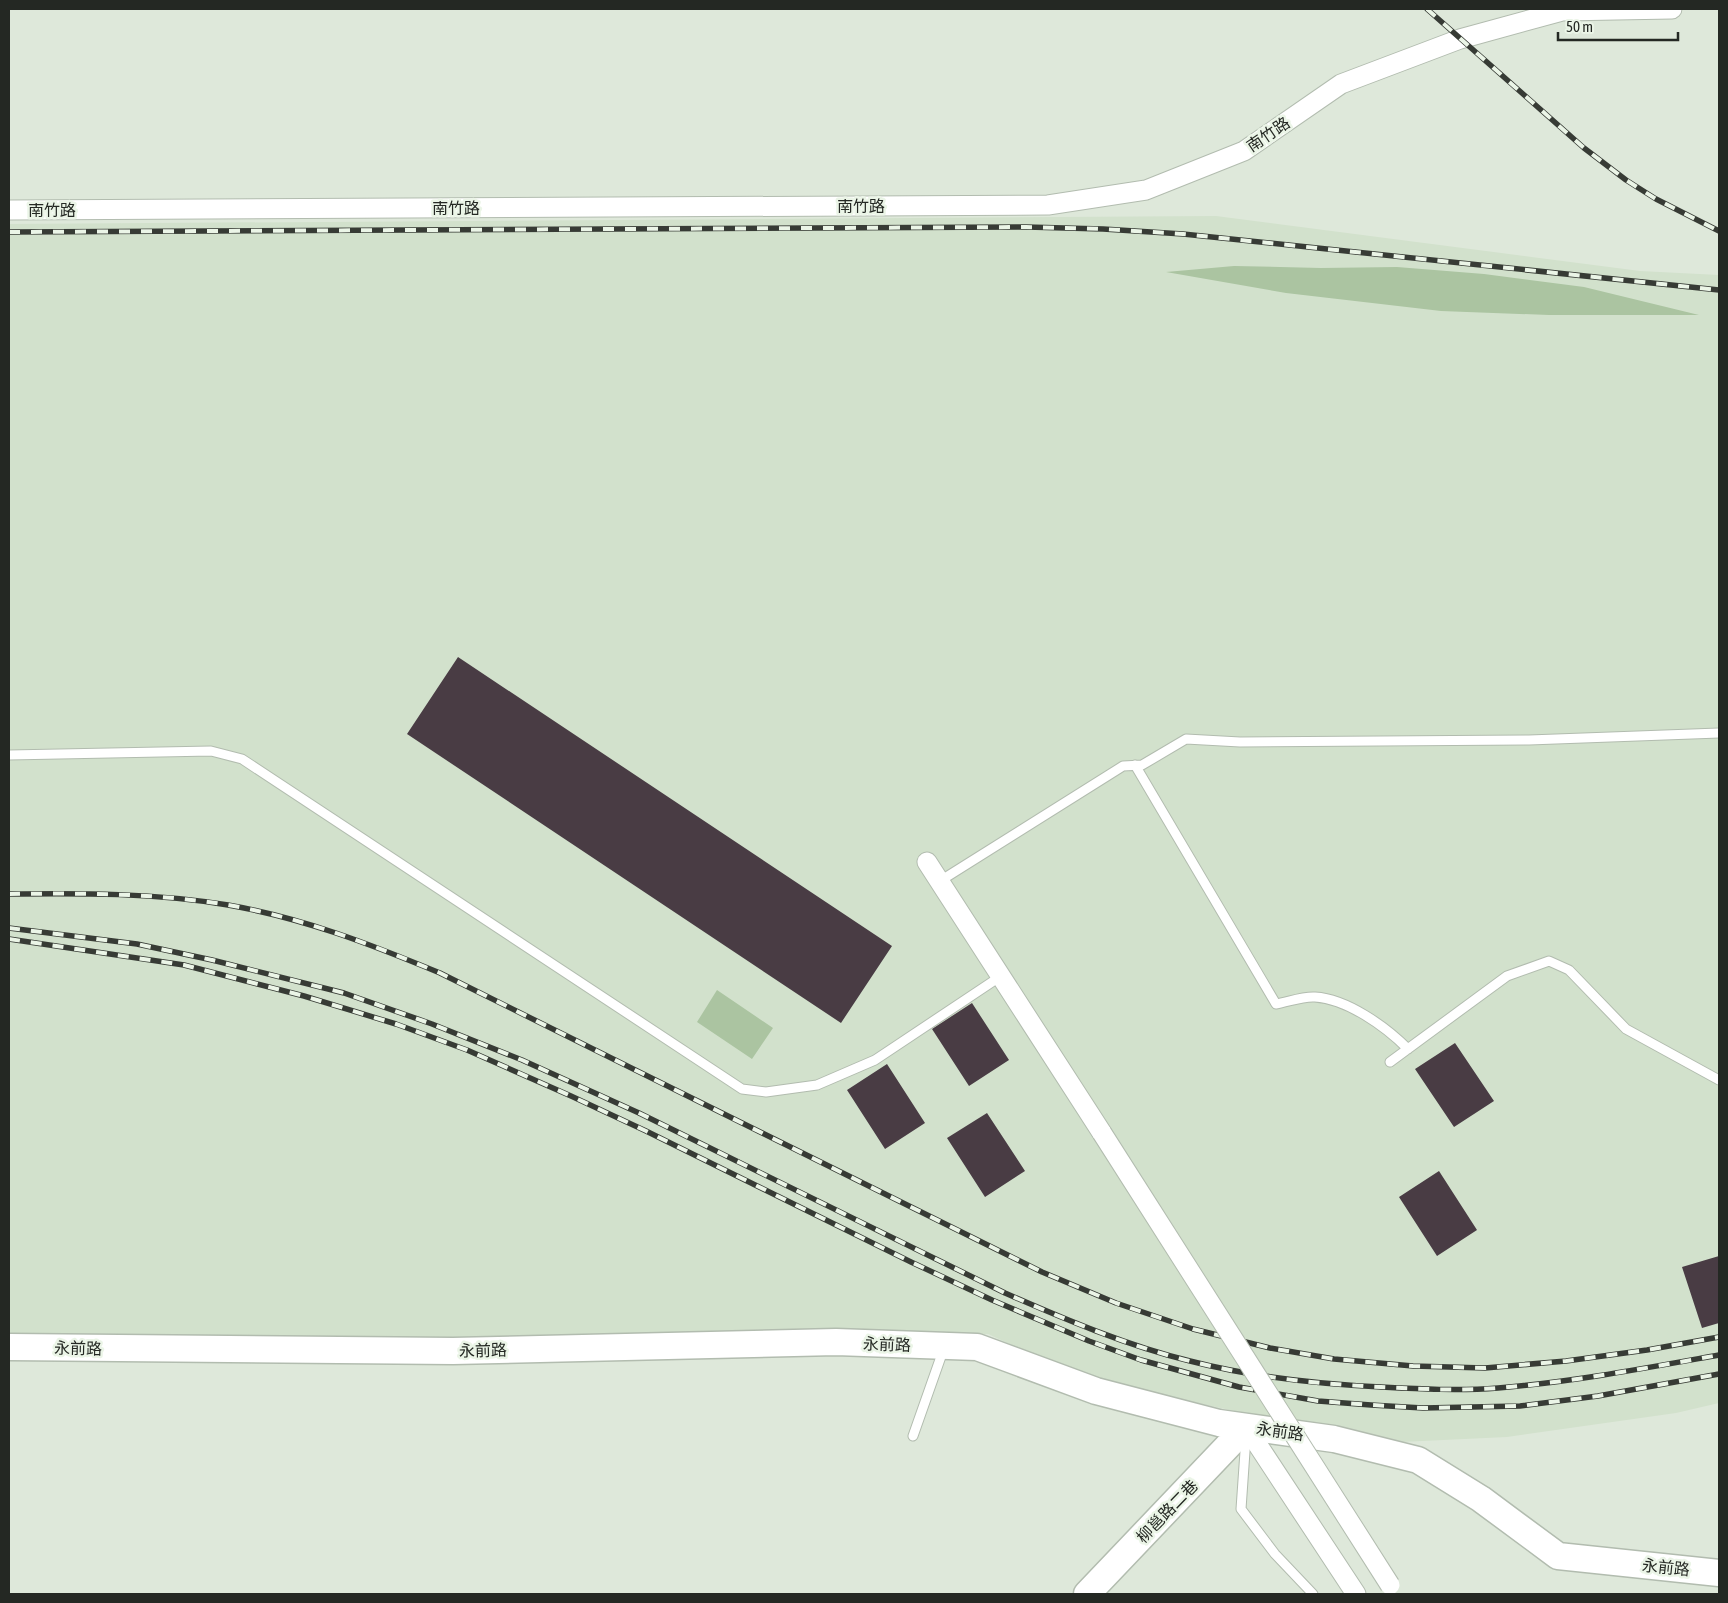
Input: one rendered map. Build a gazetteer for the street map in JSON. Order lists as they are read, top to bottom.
{
  "streets": {
    "street": ["南竹路", "永前路", "柳邕路二巷"]
  },
  "crossings": [
    ["永前路", "柳邕路二巷"]
  ],
  "scale_bar": "50 m"
}
